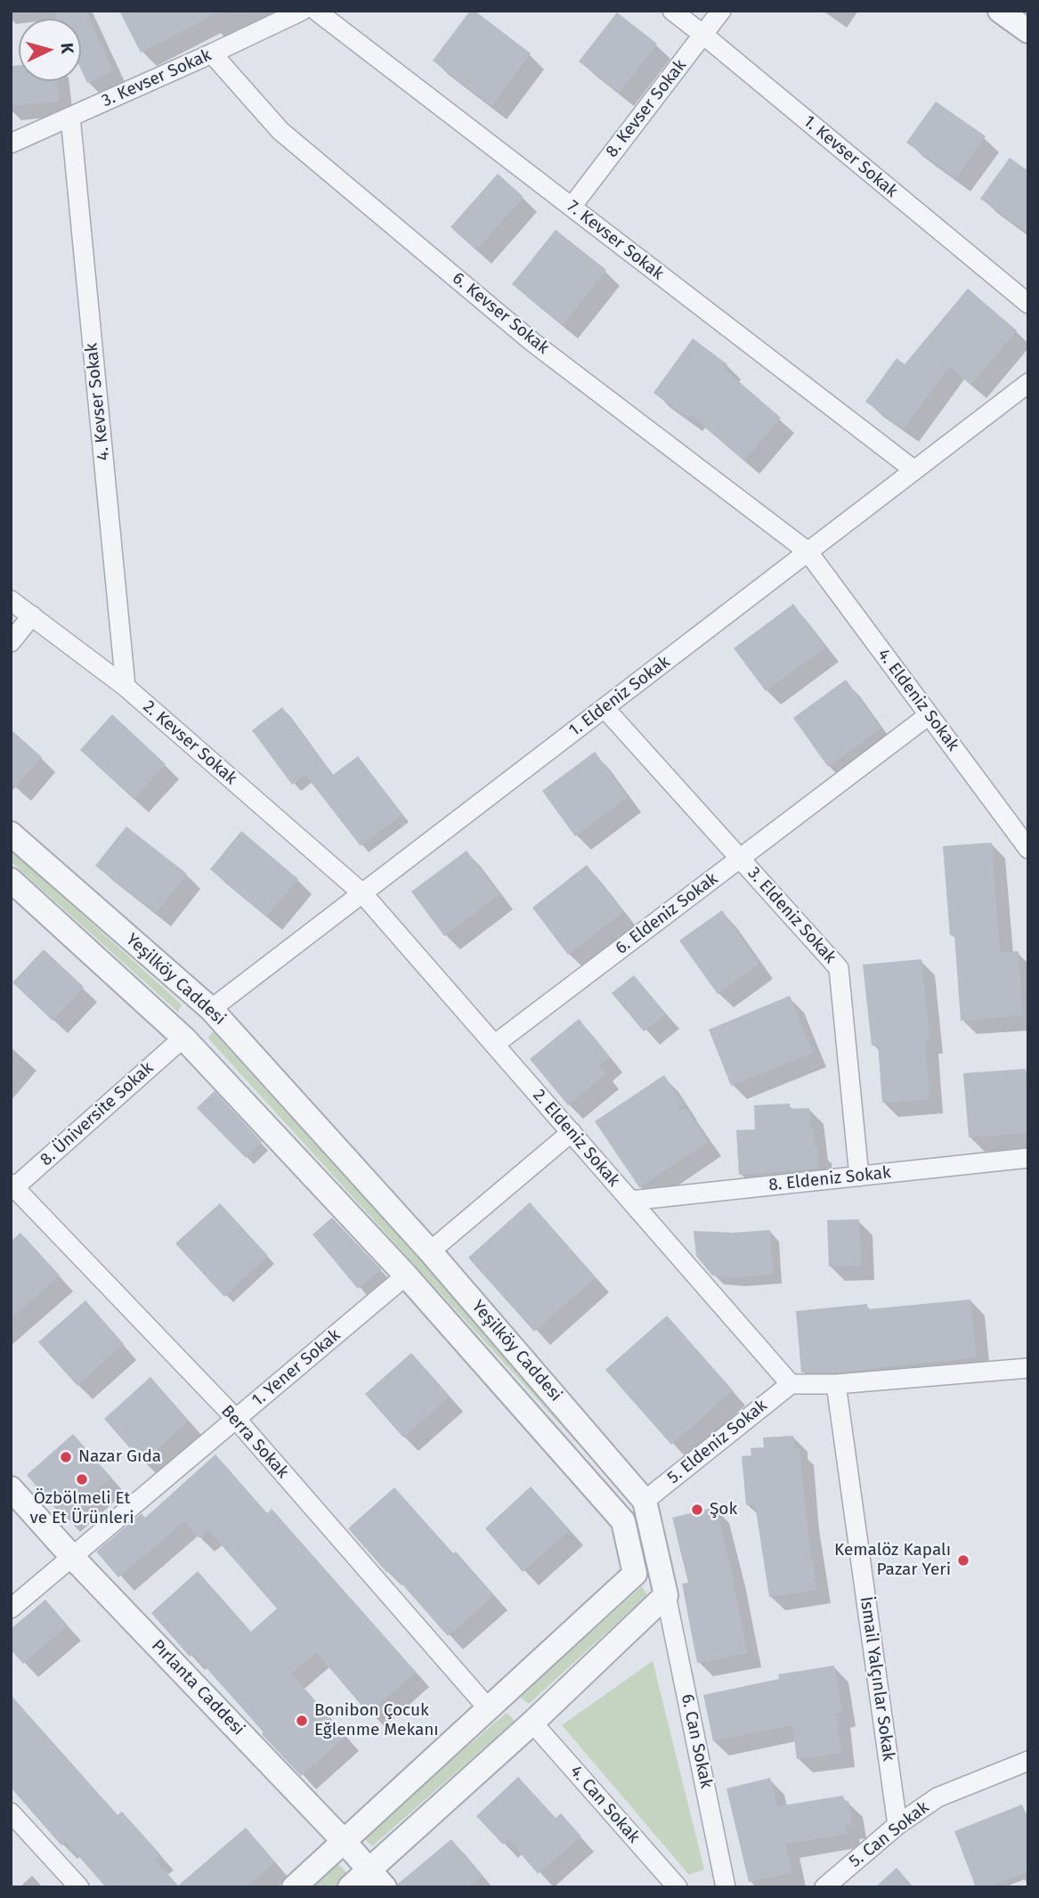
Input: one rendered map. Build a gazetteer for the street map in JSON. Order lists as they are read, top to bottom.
{
  "streets": {
    "street": [
      "3. Kevser Sokak",
      "8. Kevser Sokak",
      "1. Kevser Sokak",
      "7. Kevser Sokak",
      "6. Kevser Sokak",
      "4. Kevser Sokak",
      "1. Eldeniz Sokak",
      "4. Eldeniz Sokak",
      "2. Kevser Sokak",
      "6. Eldeniz Sokak",
      "3. Eldeniz Sokak",
      "Yeşilköy Caddesi",
      "8. Üniversite Sokak",
      "2. Eldeniz Sokak",
      "8. Eldeniz Sokak",
      "1. Yener Sokak",
      "Berra Sokak",
      "5. Eldeniz Sokak",
      "İsmail Yalçınlar Sokak",
      "Pırlanta Caddesi",
      "6. Can Sokak",
      "4. Can Sokak",
      "5. Can Sokak"
    ]
  },
  "crossings": [
    ["3. Kevser Sokak", "6. Kevser Sokak"],
    ["3. Kevser Sokak", "4. Kevser Sokak"],
    ["8. Kevser Sokak", "1. Kevser Sokak"],
    ["8. Kevser Sokak", "7. Kevser Sokak"],
    ["7. Kevser Sokak", "1. Eldeniz Sokak"],
    ["6. Kevser Sokak", "1. Eldeniz Sokak"],
    ["6. Kevser Sokak", "4. Eldeniz Sokak"],
    ["4. Kevser Sokak", "2. Kevser Sokak"],
    ["1. Eldeniz Sokak", "4. Eldeniz Sokak"],
    ["1. Eldeniz Sokak", "2. Kevser Sokak"],
    ["1. Eldeniz Sokak", "3. Eldeniz Sokak"],
    ["1. Eldeniz Sokak", "Yeşilköy Caddesi"],
    ["1. Eldeniz Sokak", "2. Eldeniz Sokak"],
    ["4. Eldeniz Sokak", "6. Eldeniz Sokak"],
    ["2. Kevser Sokak", "2. Eldeniz Sokak"],
    ["6. Eldeniz Sokak", "3. Eldeniz Sokak"],
    ["6. Eldeniz Sokak", "2. Eldeniz Sokak"],
    ["3. Eldeniz Sokak", "8. Eldeniz Sokak"],
    ["Yeşilköy Caddesi", "8. Üniversite Sokak"],
    ["Yeşilköy Caddesi", "1. Yener Sokak"],
    ["Yeşilköy Caddesi", "5. Eldeniz Sokak"],
    ["Yeşilköy Caddesi", "6. Can Sokak"],
    ["8. Üniversite Sokak", "Berra Sokak"],
    ["2. Eldeniz Sokak", "8. Eldeniz Sokak"],
    ["2. Eldeniz Sokak", "5. Eldeniz Sokak"],
    ["1. Yener Sokak", "Berra Sokak"],
    ["1. Yener Sokak", "Pırlanta Caddesi"],
    ["İsmail Yalçınlar Sokak", "5. Can Sokak"]
  ],
  "places": [
    "Nazar Gıda",
    "Özbölmeli Et ve Et Ürünleri",
    "Şok",
    "Kemalöz Kapalı Pazar Yeri",
    "Bonibon Çocuk Eğlenme Mekanı"
  ],
  "north": "right"
}
